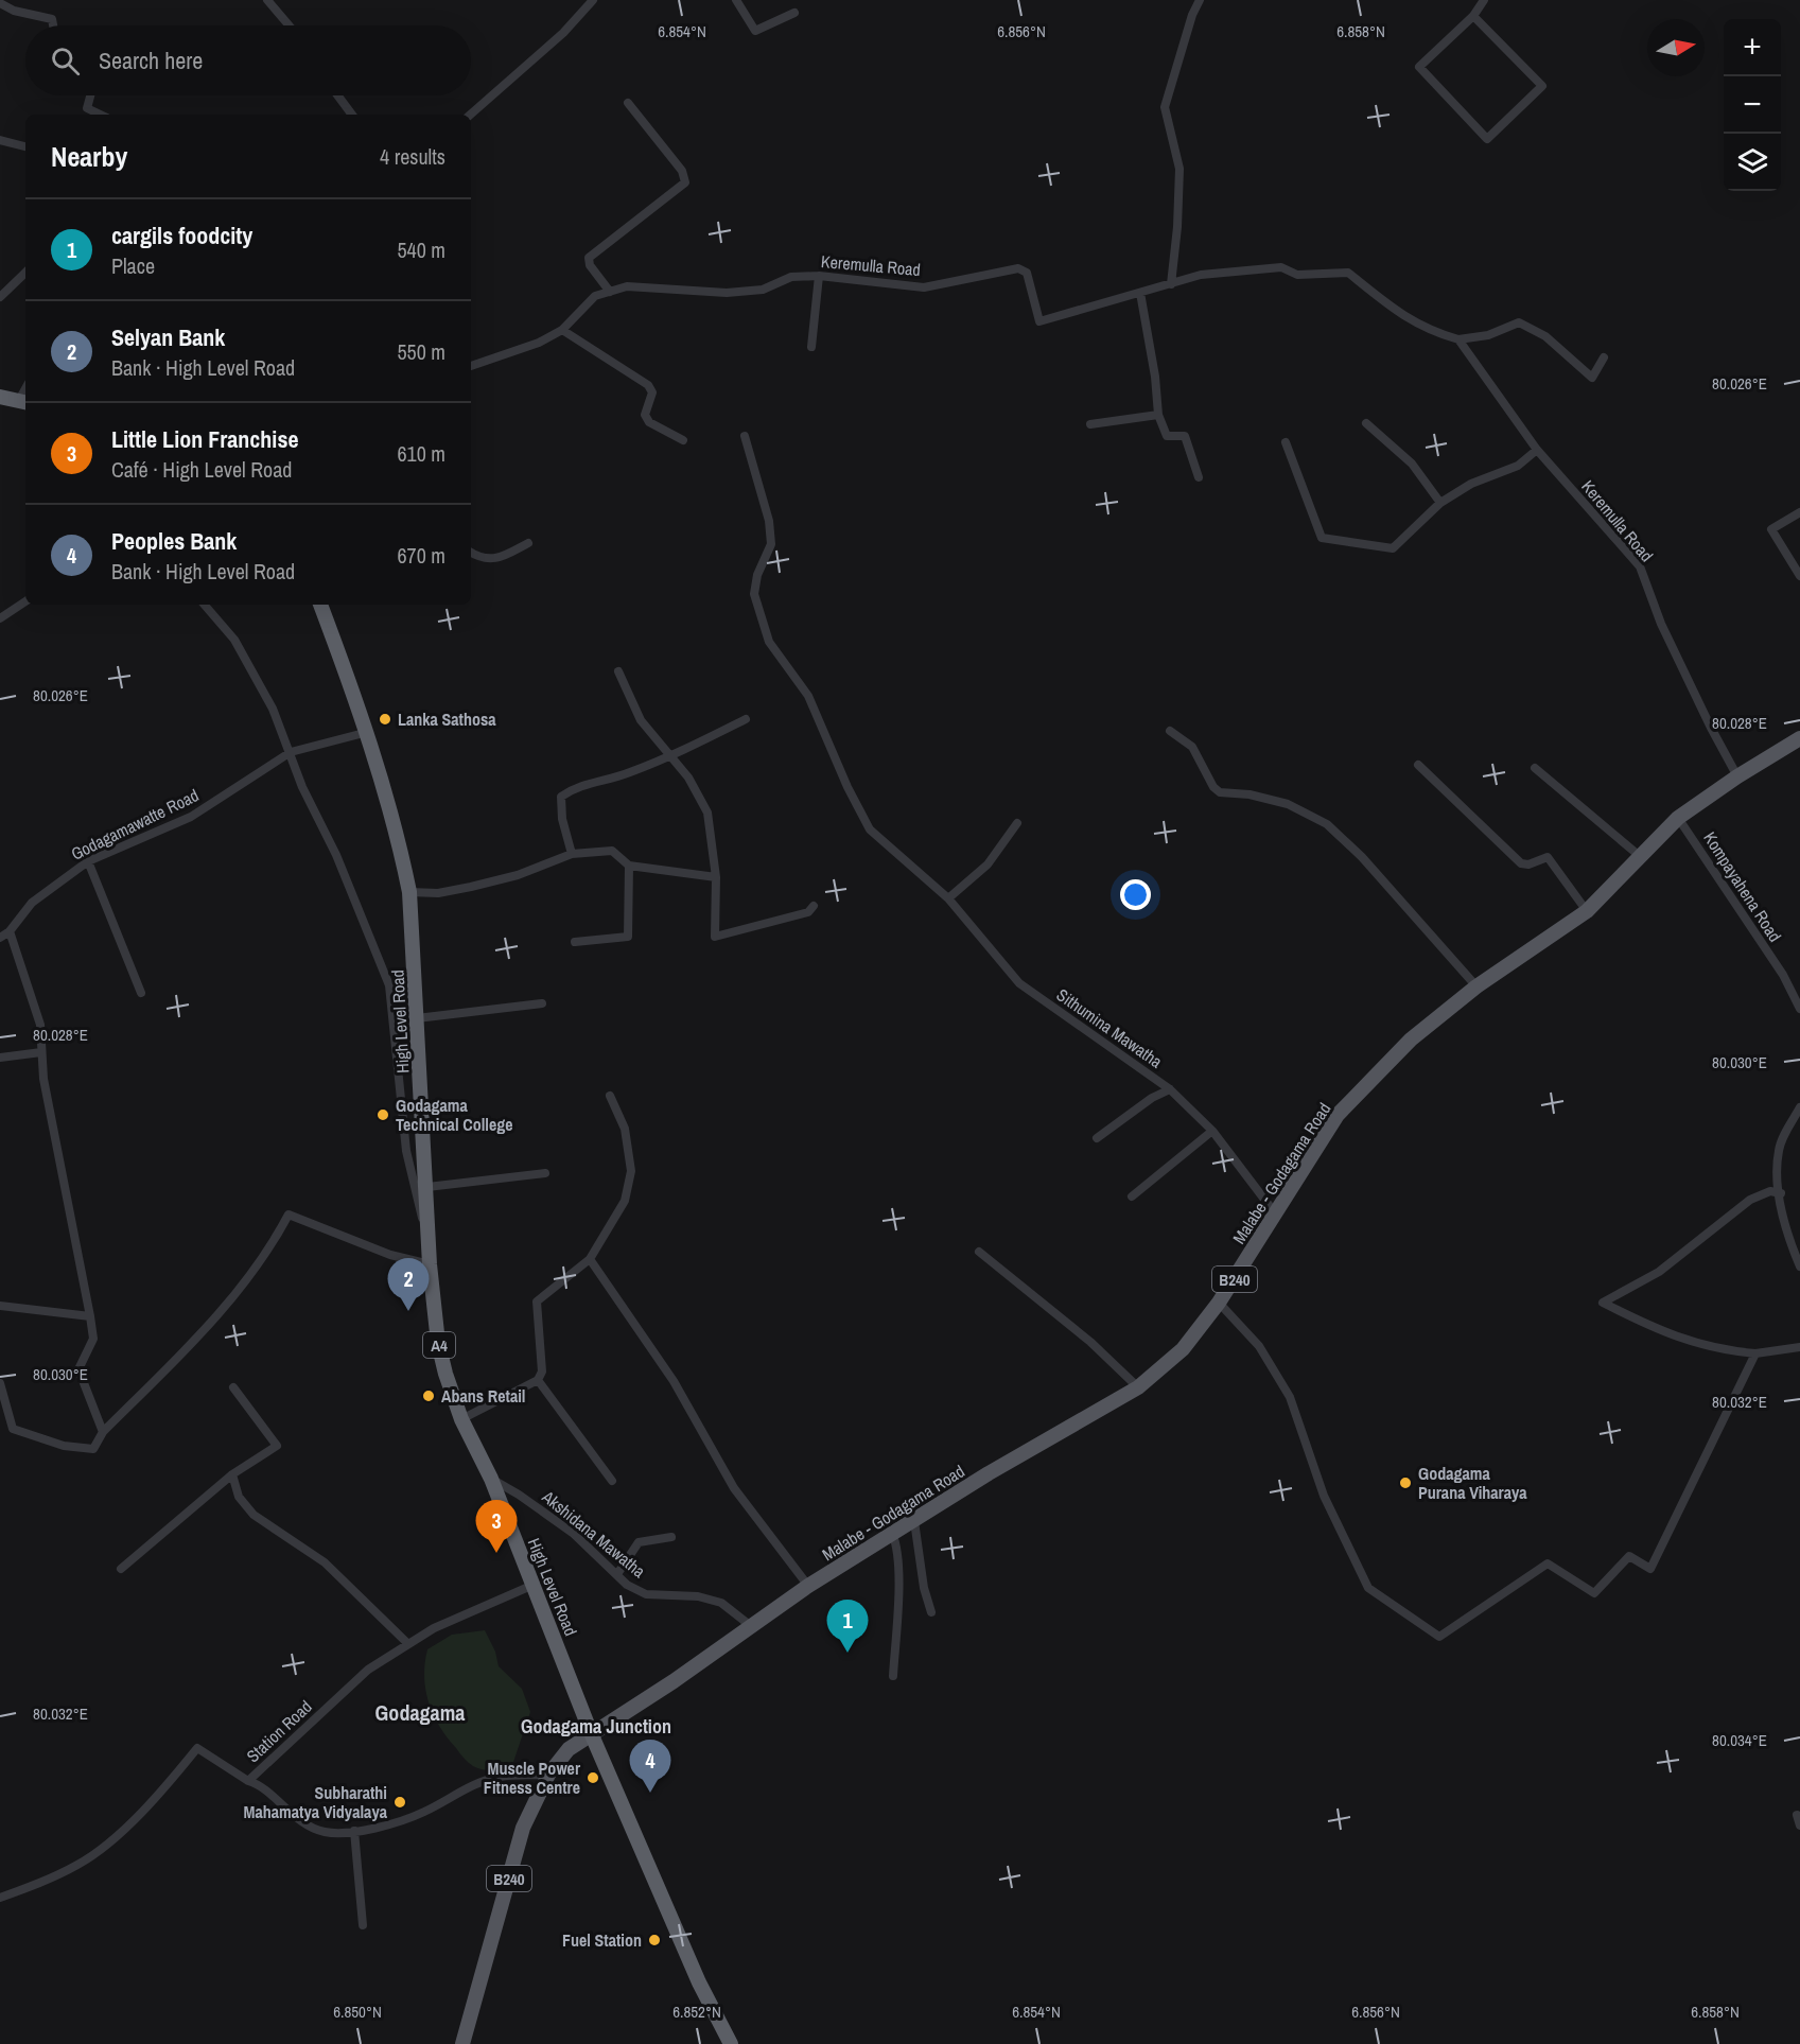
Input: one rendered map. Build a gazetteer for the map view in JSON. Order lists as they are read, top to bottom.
{
  "streets": {
    "highway": ["High Level Road", "A4"],
    "main road": ["Malabe - Godagama Road", "B240"],
    "street": [
      "Keremulla Road",
      "Godagamawatte Road",
      "Kompayahena Road",
      "Sithumina Mawatha",
      "Akshidana Mawatha",
      "Station Road"
    ]
  },
  "crossings": [
    ["Keremulla Road", "Malabe - Godagama Road"],
    ["Godagamawatte Road", "High Level Road"],
    ["Kompayahena Road", "Malabe - Godagama Road"],
    ["High Level Road", "Malabe - Godagama Road"],
    ["High Level Road", "B240"],
    ["High Level Road", "Akshidana Mawatha"],
    ["High Level Road", "Station Road"],
    ["Sithumina Mawatha", "Malabe - Godagama Road"],
    ["Malabe - Godagama Road", "B240"],
    ["Malabe - Godagama Road", "Akshidana Mawatha"]
  ],
  "districts": ["Godagama", "Godagama Junction"],
  "places": [
    "Lanka Sathosa",
    "Godagama Technical College",
    "Abans Retail",
    "Godagama Purana Viharaya",
    "Muscle Power Fitness Centre",
    "Subharathi Mahamatya Vidyalaya",
    "Fuel Station"
  ],
  "north": "right",
  "page": {
    "map_buttons": ["+", "−"],
    "search": "Search here",
    "heading": ["Nearby", "4 results"],
    "list": [
      {
        "mark": "1",
        "name": "cargils foodcity",
        "note": "Place",
        "value": "540 m"
      },
      {
        "mark": "2",
        "name": "Selyan Bank",
        "note": "Bank · High Level Road",
        "value": "550 m"
      },
      {
        "mark": "3",
        "name": "Little Lion Franchise",
        "note": "Café · High Level Road",
        "value": "610 m"
      },
      {
        "mark": "4",
        "name": "Peoples Bank",
        "note": "Bank · High Level Road",
        "value": "670 m"
      }
    ],
    "pins": [
      "2",
      "3",
      "1",
      "4"
    ]
  },
  "coordinates": [
    "6.854°N",
    "6.856°N",
    "6.858°N",
    "80.026°E",
    "80.028°E",
    "80.030°E",
    "80.032°E",
    "80.034°E",
    "6.850°N",
    "6.852°N"
  ]
}
